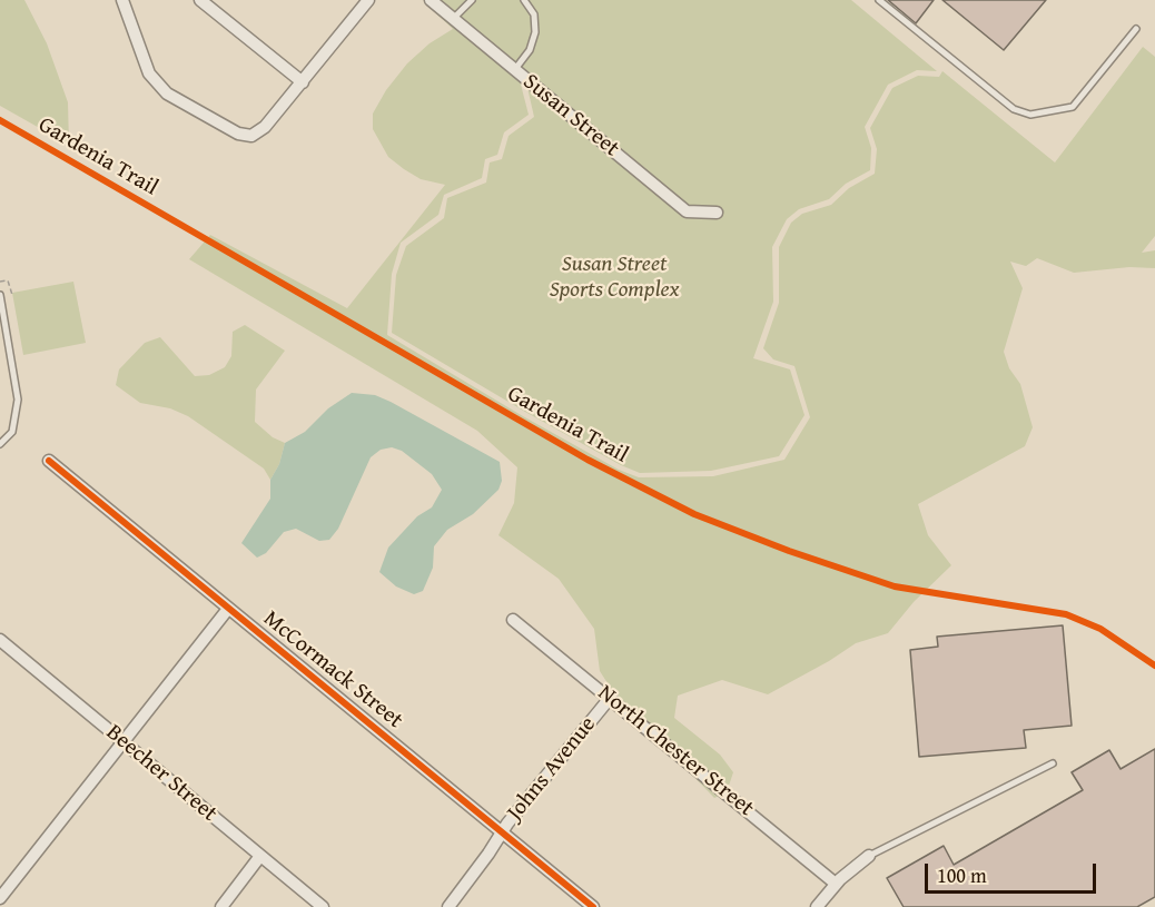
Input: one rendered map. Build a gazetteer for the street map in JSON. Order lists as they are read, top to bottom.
{
  "streets": {
    "street": [
      "Susan Street",
      "McCormack Street",
      "North Chester Street",
      "Johns Avenue",
      "Beecher Street"
    ],
    "cycle path": ["Gardenia Trail"]
  },
  "crossings": [
    ["McCormack Street", "Johns Avenue"],
    ["North Chester Street", "Johns Avenue"]
  ],
  "parks": ["Susan Street Sports Complex"],
  "scale_bar": "100 m"
}
